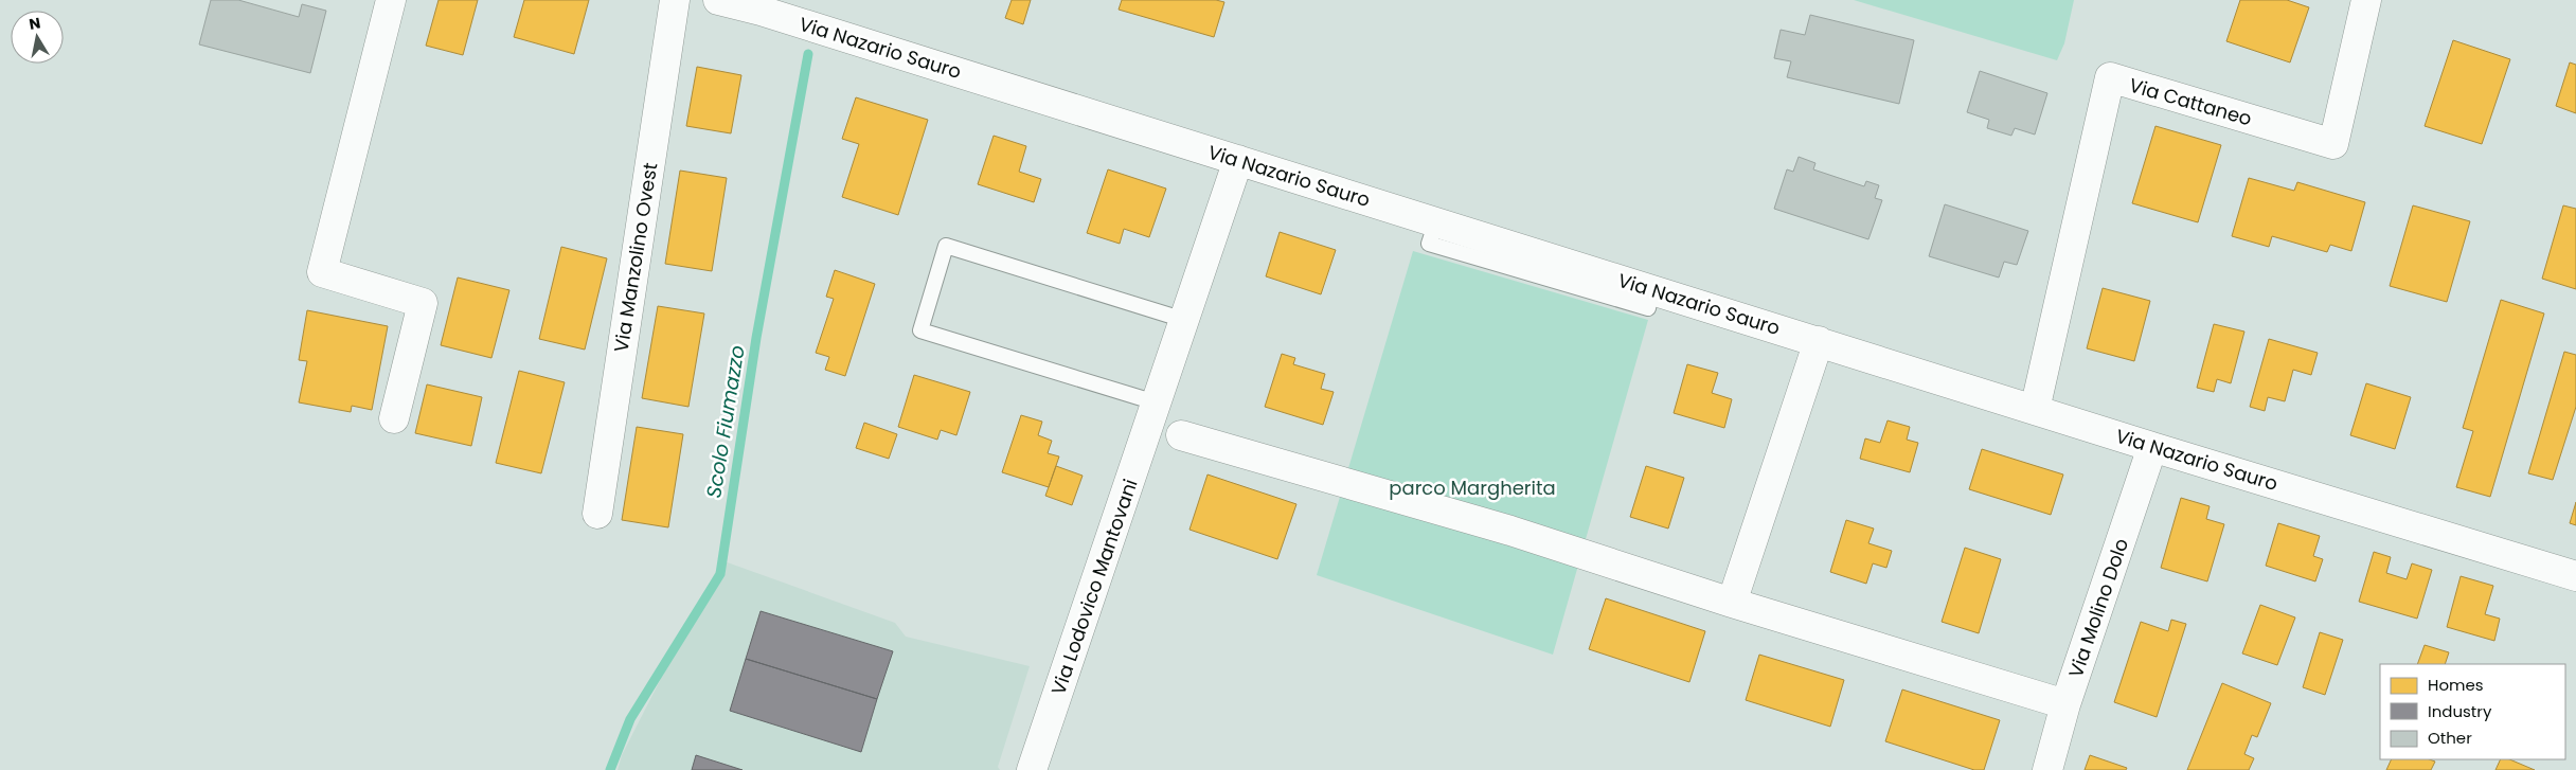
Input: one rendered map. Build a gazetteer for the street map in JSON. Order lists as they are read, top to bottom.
{
  "streets": {
    "street": [
      "Via Nazario Sauro",
      "Via Cattaneo",
      "Via Manzolino Ovest",
      "Via Lodovico Mantovani",
      "Via Molino Dolo"
    ]
  },
  "crossings": [
    ["Via Nazario Sauro", "Via Cattaneo"],
    ["Via Nazario Sauro", "Via Lodovico Mantovani"],
    ["Via Nazario Sauro", "Via Molino Dolo"]
  ],
  "water": ["Scolo Fiumazzo"],
  "parks": ["parco Margherita"],
  "legend": ["Homes", "Industry", "Other"],
  "north": "top"
}
